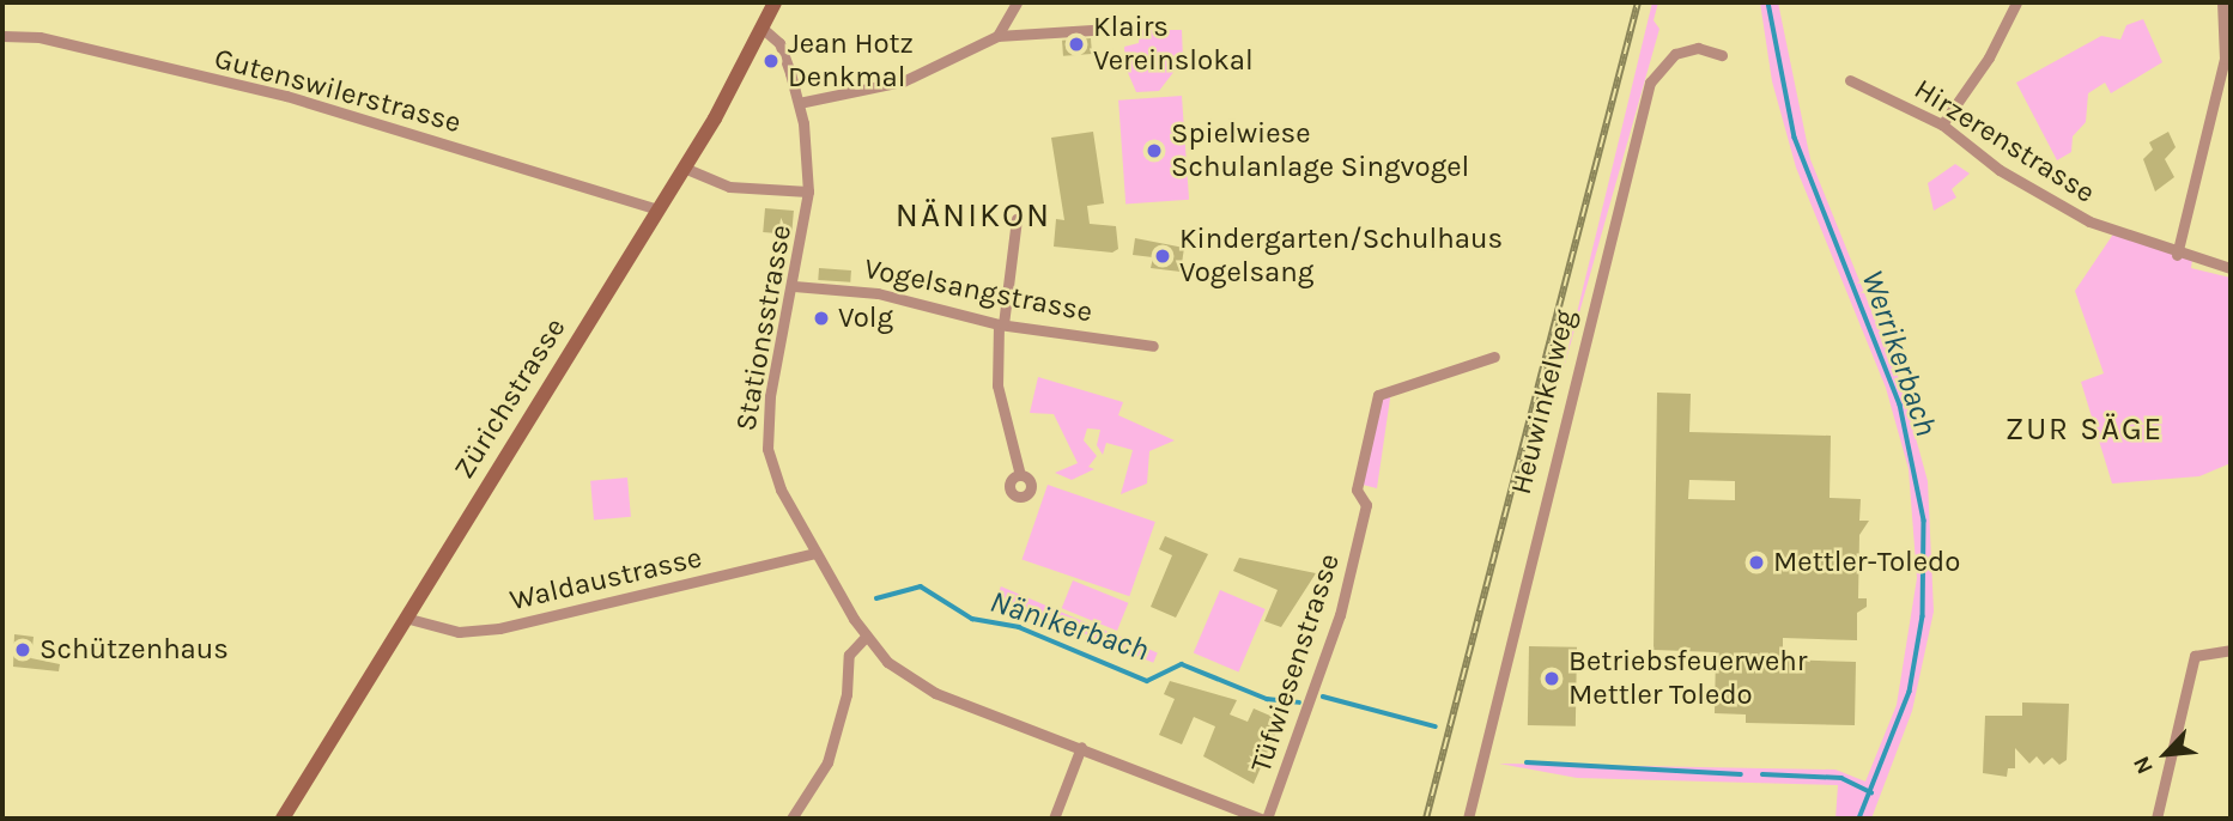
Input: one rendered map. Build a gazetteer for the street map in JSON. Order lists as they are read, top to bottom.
{
  "streets": {
    "main road": ["Zürichstrasse"],
    "street": [
      "Gutenswilerstrasse",
      "Hirzerenstrasse",
      "Vogelsangstrasse",
      "Stationsstrasse",
      "Heuwinkelweg",
      "Waldaustrasse",
      "Tüfwiesenstrasse"
    ]
  },
  "crossings": [
    ["Gutenswilerstrasse", "Zürichstrasse"],
    ["Vogelsangstrasse", "Stationsstrasse"],
    ["Stationsstrasse", "Zürichstrasse"],
    ["Stationsstrasse", "Waldaustrasse"],
    ["Stationsstrasse", "Tüfwiesenstrasse"],
    ["Zürichstrasse", "Waldaustrasse"]
  ],
  "districts": ["NÄNIKON", "ZUR SÄGE"],
  "water": ["Werrikerbach", "Nänikerbach"],
  "places": [
    "Klairs Vereinslokal",
    "Jean Hotz Denkmal",
    "Spielwiese Schulanlage Singvogel",
    "Kindergarten/Schulhaus Vogelsang",
    "Volg",
    "Mettler-Toledo",
    "Schützenhaus",
    "Betriebsfeuerwehr Mettler Toledo"
  ],
  "north": "bottom left"
}
